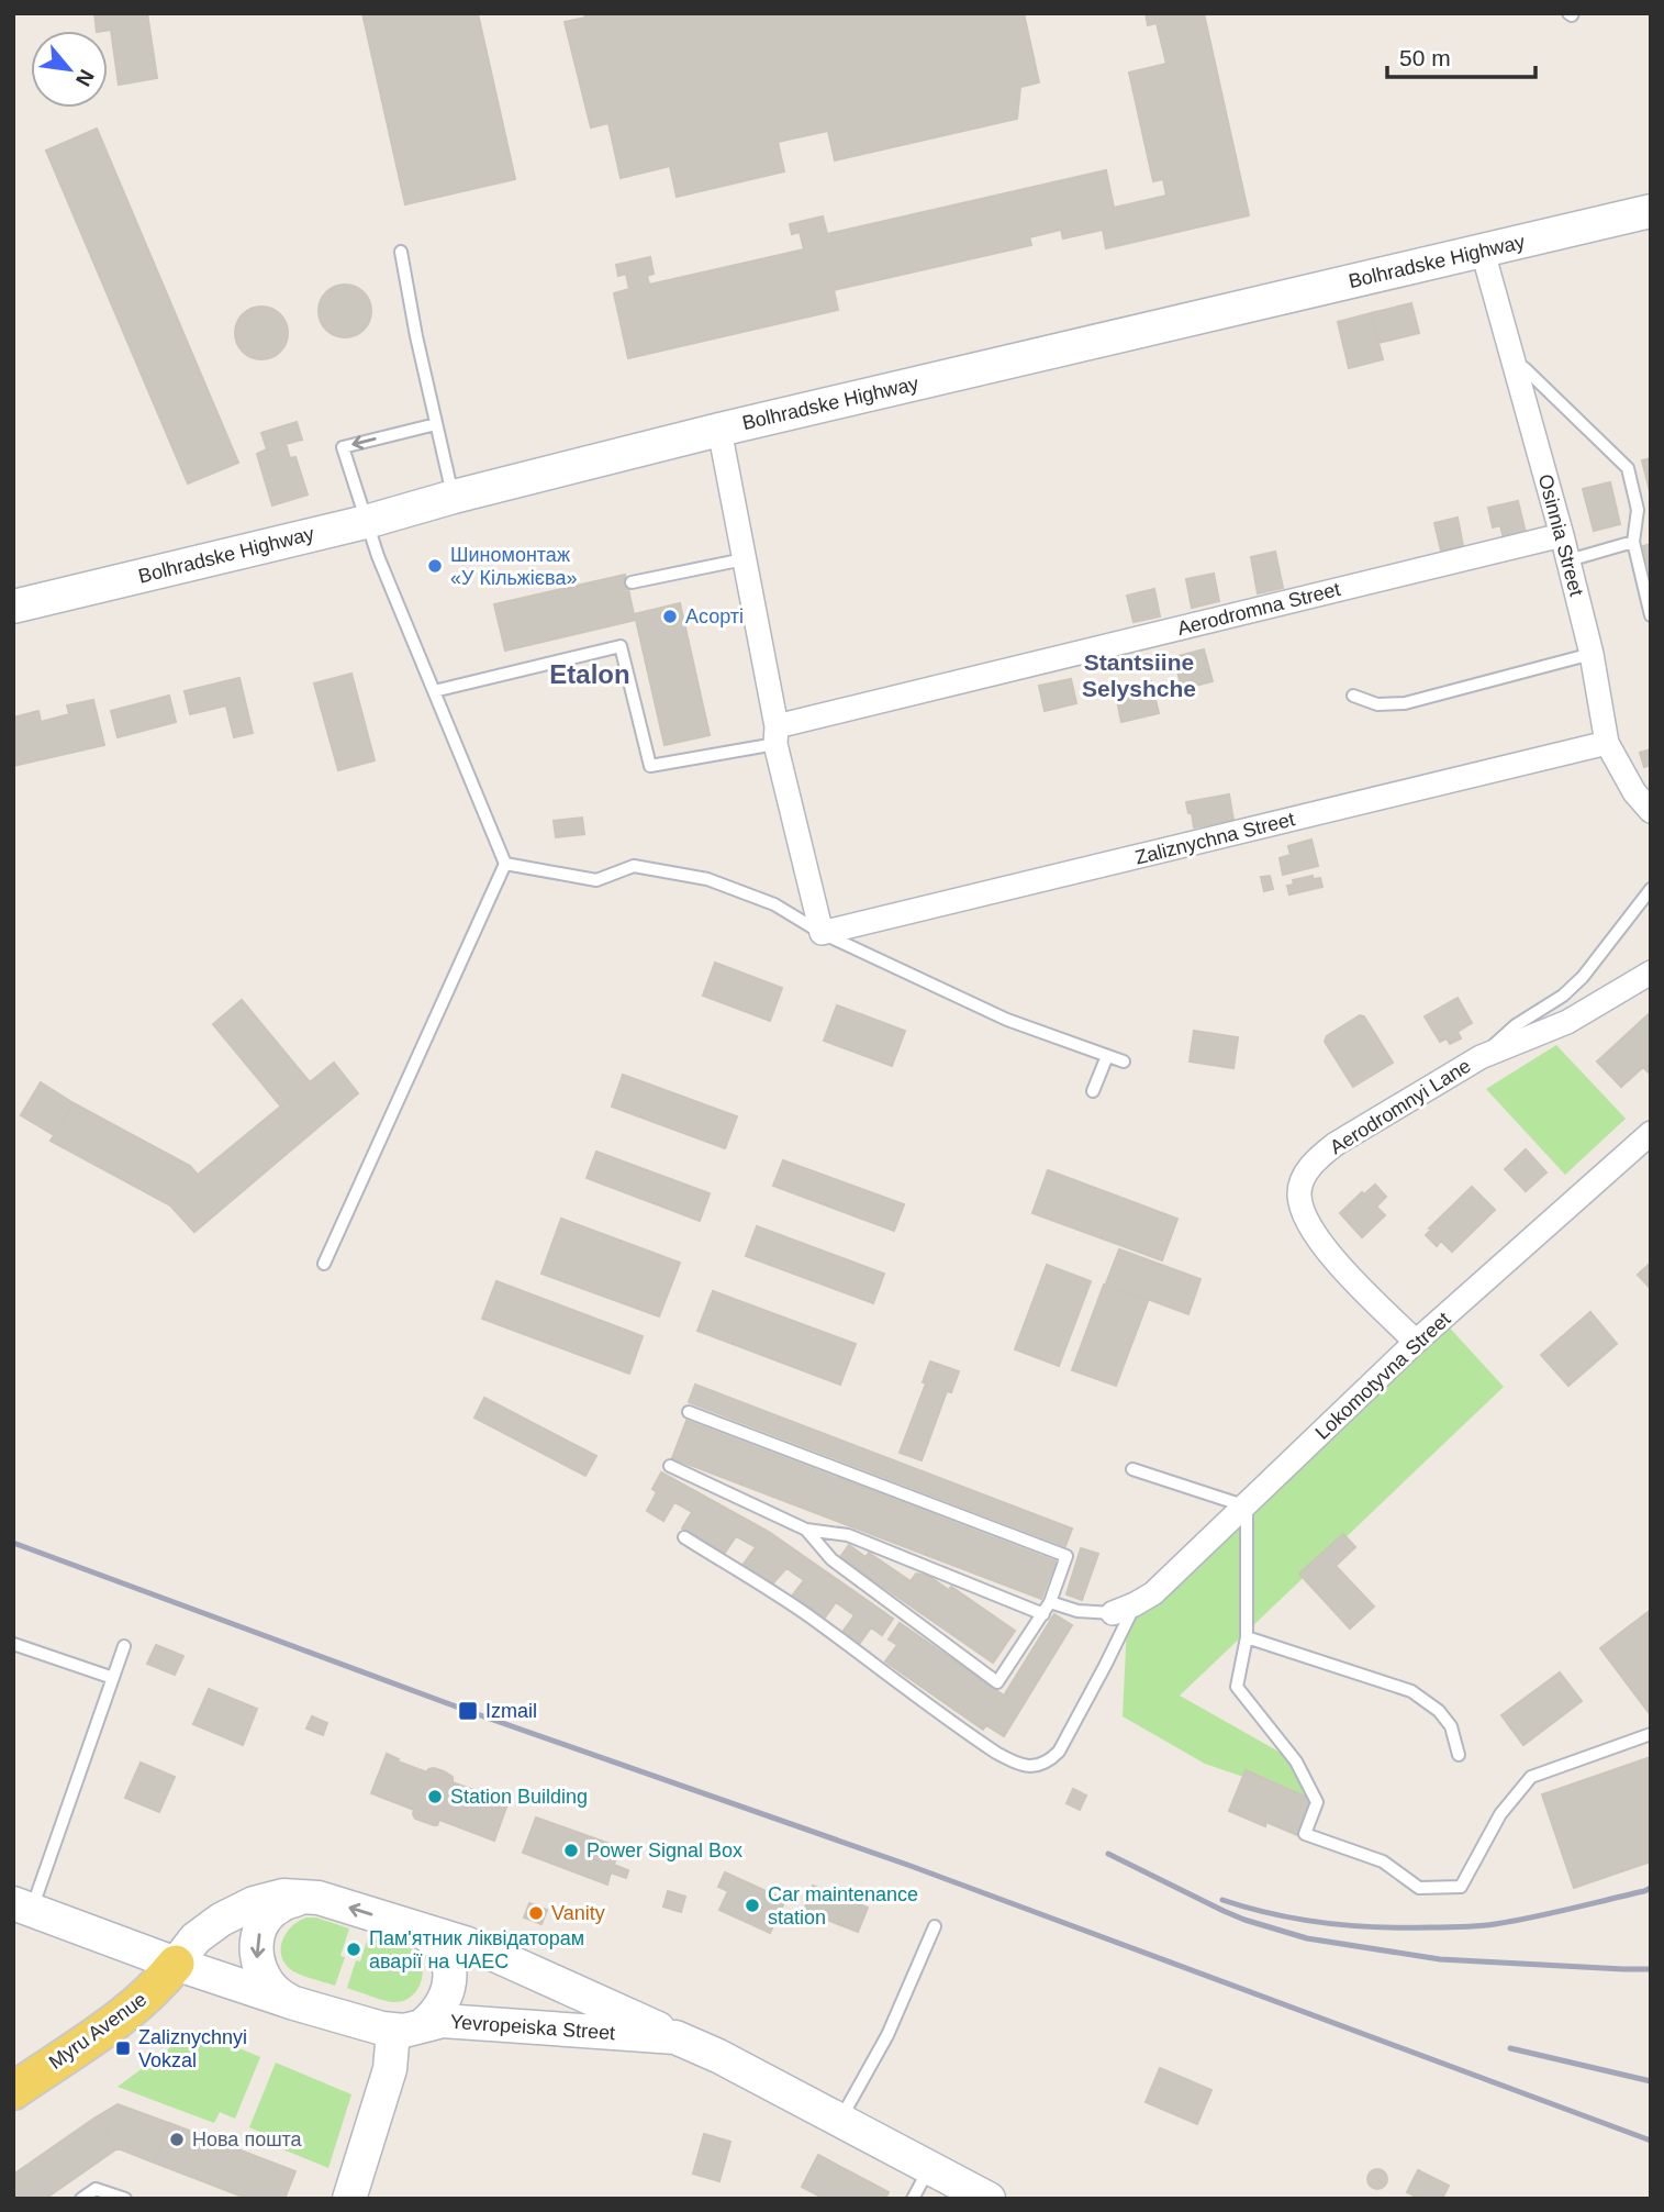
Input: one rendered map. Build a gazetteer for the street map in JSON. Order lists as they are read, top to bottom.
{
  "streets": {
    "main road": ["Bolhradske Highway", "Yevropeiska Street", "Myru Avenue"],
    "street": [
      "Osinnia Street",
      "Aerodromna Street",
      "Zaliznychna Street",
      "Aerodromnyi Lane",
      "Lokomotyvna Street"
    ]
  },
  "crossings": [
    ["Bolhradske Highway", "Osinnia Street"],
    ["Osinnia Street", "Aerodromna Street"],
    ["Osinnia Street", "Zaliznychna Street"],
    ["Aerodromnyi Lane", "Lokomotyvna Street"],
    ["Yevropeiska Street", "Myru Avenue"]
  ],
  "districts": ["Stantsiine Selyshche", "Etalon"],
  "places": {
    "other": [
      "Шиномонтаж «У Кільжієва»",
      "Асорті",
      "Station Building",
      "Power Signal Box",
      "Car maintenance station",
      "Vanity",
      "Пам'ятник ліквідаторам аварії на ЧАЕС",
      "Нова пошта"
    ],
    "transit": ["Izmail", "Zaliznychnyi Vokzal"]
  },
  "scale_bar": "50 m",
  "north": "bottom right"
}
